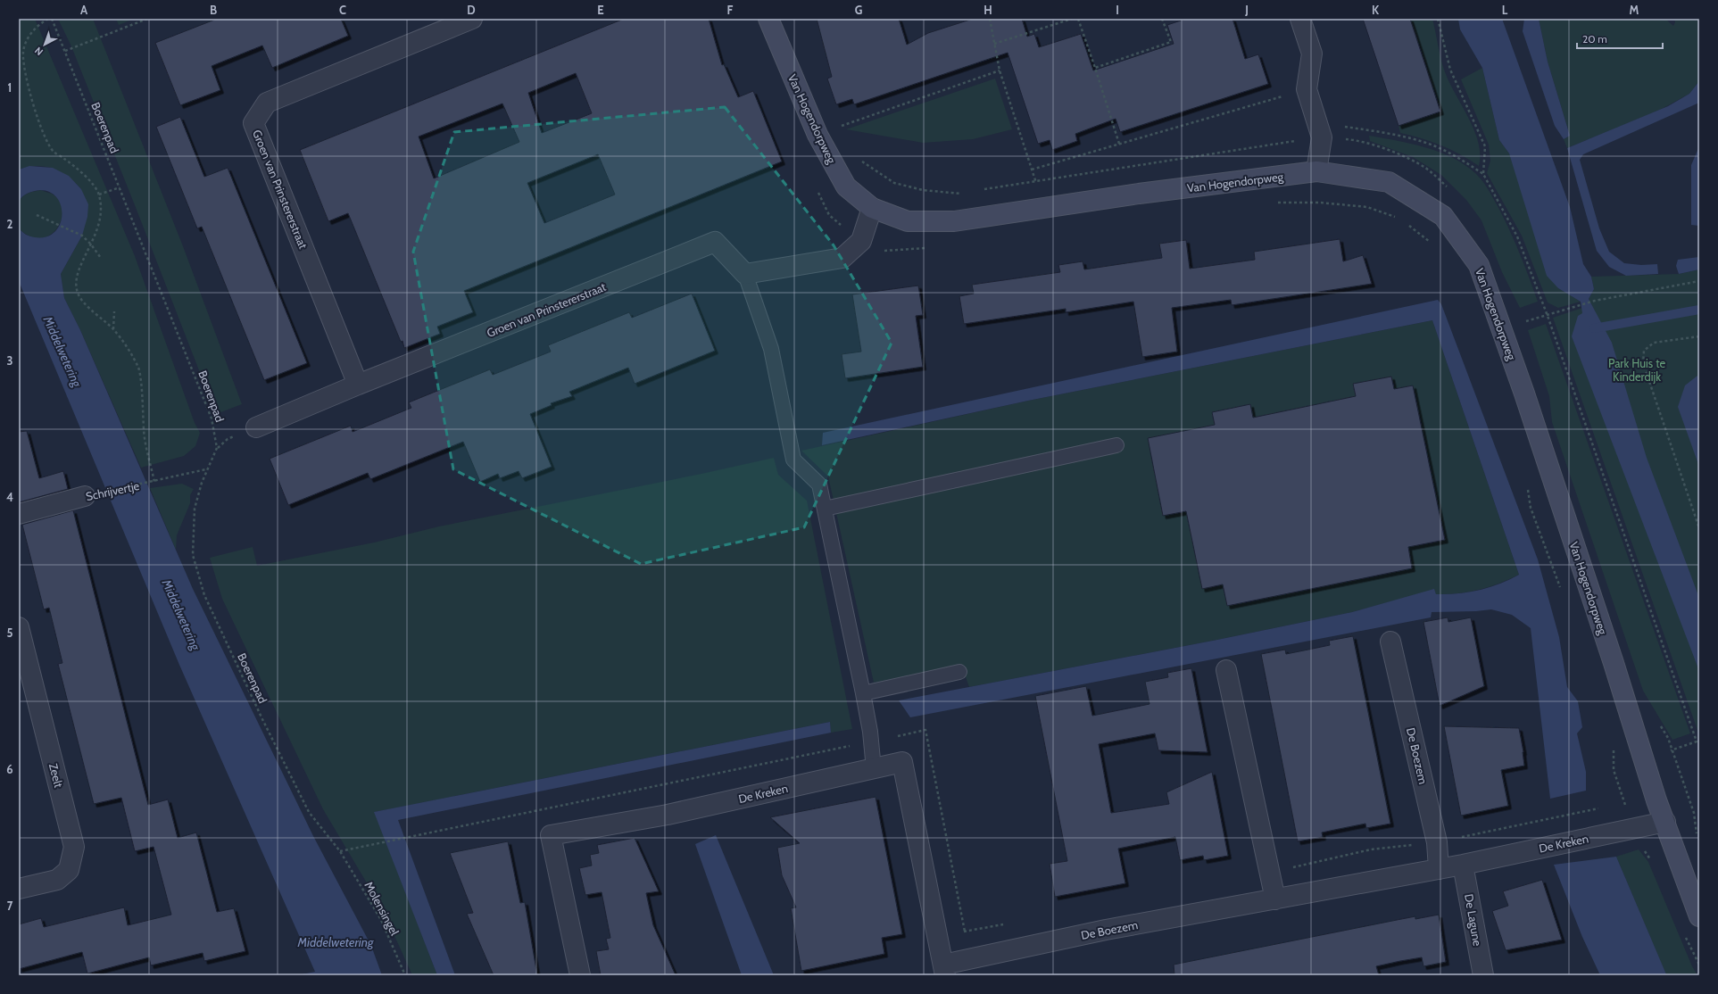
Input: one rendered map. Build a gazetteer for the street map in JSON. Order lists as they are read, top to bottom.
{
  "streets": {
    "street": [
      "Van Hogendorpweg",
      "Groen van Prinstererstraat",
      "Schrijvertje",
      "De Boezem",
      "Zeelt",
      "De Kreken",
      "De Lagune"
    ],
    "path": ["Boerenpad", "Molensingel"]
  },
  "crossings": [
    ["Van Hogendorpweg", "De Kreken"],
    ["Boerenpad", "Schrijvertje"],
    ["Boerenpad", "Molensingel"],
    ["De Boezem", "De Kreken"],
    ["De Boezem", "De Lagune"],
    ["De Kreken", "De Lagune"]
  ],
  "water": ["Middelwetering"],
  "parks": ["Park Huis te Kinderdijk"],
  "scale_bar": "20 m",
  "north": "bottom left",
  "grid": {
    "columns": [
      "A",
      "B",
      "C",
      "D",
      "E",
      "F",
      "G",
      "H",
      "I",
      "J",
      "K",
      "L",
      "M"
    ],
    "rows": [
      "1",
      "2",
      "3",
      "4",
      "5",
      "6",
      "7"
    ]
  }
}
